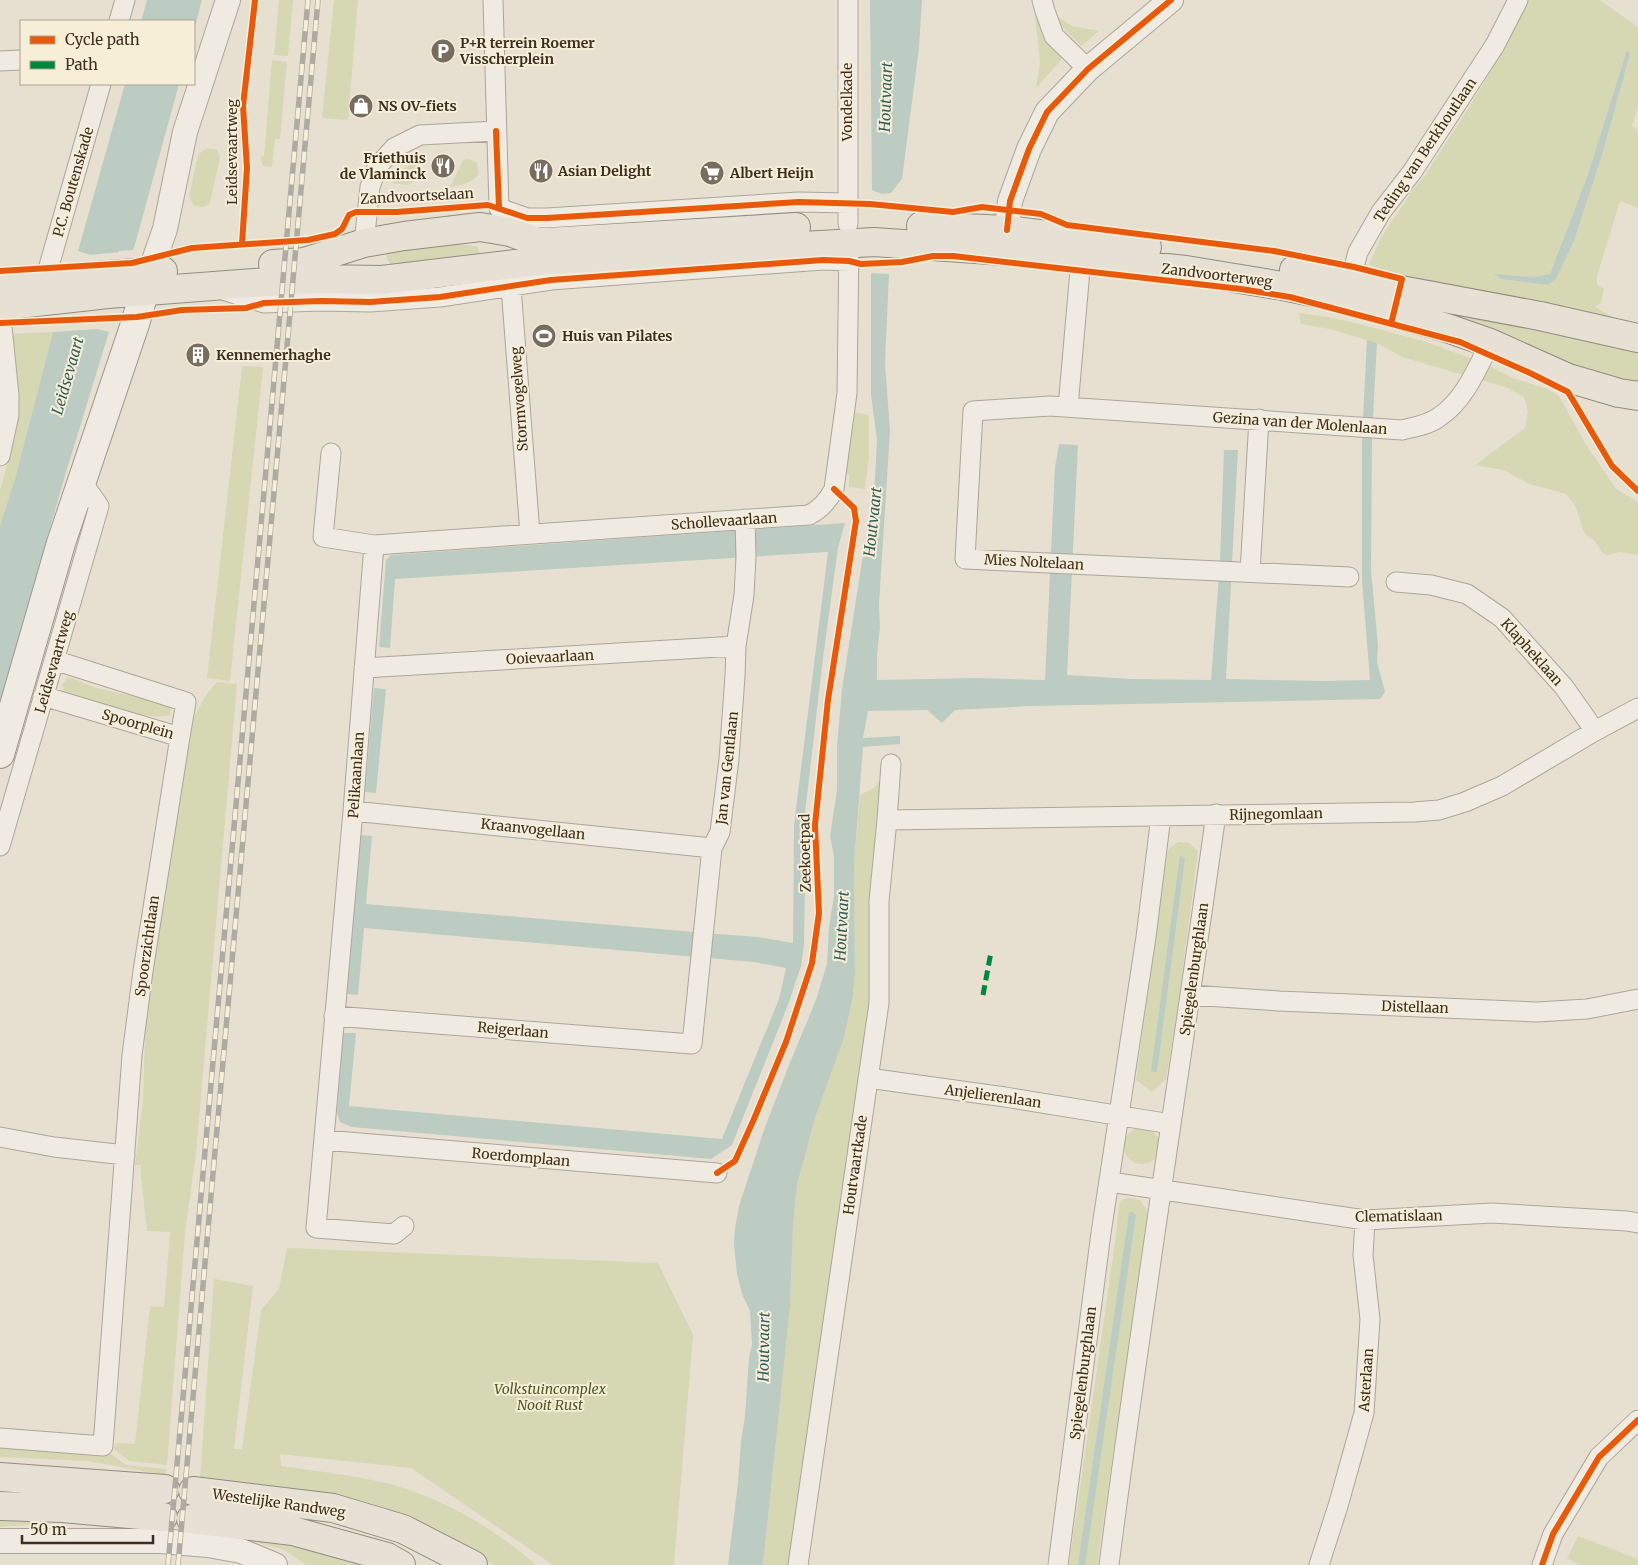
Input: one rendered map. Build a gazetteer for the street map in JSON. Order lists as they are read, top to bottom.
{
  "streets": {
    "main road": ["Leidsevaartweg", "Zandvoorterweg", "Westelijke Randweg"],
    "street": [
      "Vondelkade",
      "Teding van Berkhoutlaan",
      "P.C. Boutenskade",
      "Stormvogelweg",
      "Gezina van der Molenlaan",
      "Schollevaarlaan",
      "Mies Noltelaan",
      "Klapheklaan",
      "Ooievaarlaan",
      "Spoorplein",
      "Jan van Gentlaan",
      "Pelikaanlaan",
      "Rijnegomlaan",
      "Kraanvogellaan",
      "Spoorzichtlaan",
      "Spiegelenburghlaan",
      "Distellaan",
      "Reigerlaan",
      "Anjelierenlaan",
      "Roerdomplaan",
      "Houtvaartkade",
      "Clematislaan",
      "Asterlaan"
    ],
    "cycle path": ["Zandvoortselaan", "Zeekoetpad"]
  },
  "crossings": [
    ["Vondelkade", "Zandvoorterweg"],
    ["Vondelkade", "Schollevaarlaan"],
    ["Teding van Berkhoutlaan", "Zandvoorterweg"],
    ["Leidsevaartweg", "Spoorplein"],
    ["Zandvoorterweg", "Gezina van der Molenlaan"],
    ["Zandvoorterweg", "Schollevaarlaan"],
    ["Stormvogelweg", "Schollevaarlaan"],
    ["Gezina van der Molenlaan", "Mies Noltelaan"],
    ["Schollevaarlaan", "Jan van Gentlaan"],
    ["Schollevaarlaan", "Pelikaanlaan"],
    ["Klapheklaan", "Rijnegomlaan"],
    ["Ooievaarlaan", "Jan van Gentlaan"],
    ["Ooievaarlaan", "Pelikaanlaan"],
    ["Spoorplein", "Spoorzichtlaan"],
    ["Jan van Gentlaan", "Kraanvogellaan"],
    ["Jan van Gentlaan", "Reigerlaan"],
    ["Pelikaanlaan", "Kraanvogellaan"],
    ["Pelikaanlaan", "Reigerlaan"],
    ["Pelikaanlaan", "Roerdomplaan"],
    ["Rijnegomlaan", "Spiegelenburghlaan"],
    ["Rijnegomlaan", "Houtvaartkade"],
    ["Spiegelenburghlaan", "Distellaan"],
    ["Spiegelenburghlaan", "Anjelierenlaan"],
    ["Spiegelenburghlaan", "Clematislaan"],
    ["Anjelierenlaan", "Houtvaartkade"],
    ["Clematislaan", "Asterlaan"]
  ],
  "water": ["Houtvaart", "Leidsevaart"],
  "parks": ["Volkstuincomplex Nooit Rust"],
  "places": {
    "parking": ["P+R terrein Roemer Visscherplein"],
    "shop": ["NS OV-fiets"],
    "restaurant": ["Friethuis de Vlaminck", "Asian Delight"],
    "supermarket": ["Albert Heijn"],
    "sports": ["Huis van Pilates"],
    "building": ["Kennemerhaghe"]
  },
  "legend": ["Cycle path", "Path"],
  "scale_bar": "50 m"
}
